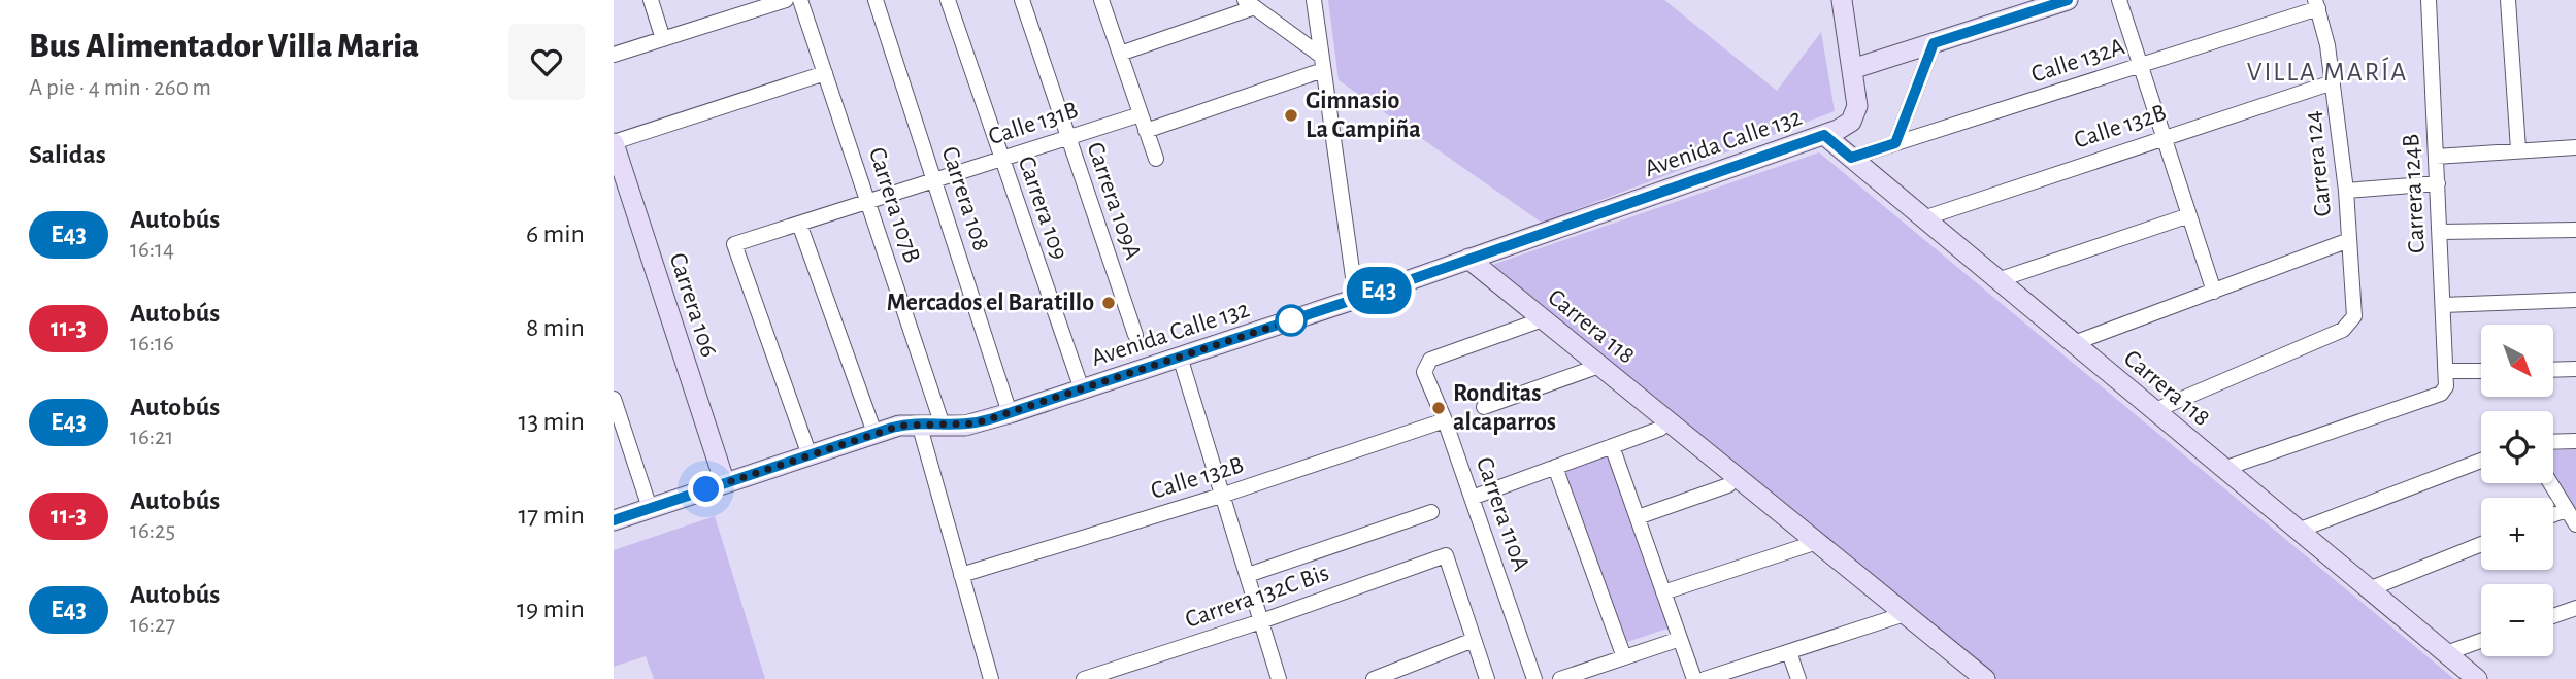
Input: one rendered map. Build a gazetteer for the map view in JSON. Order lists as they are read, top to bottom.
{
  "streets": {
    "street": [
      "Calle 132A",
      "Calle 131B",
      "Calle 132B",
      "Avenida Calle 132",
      "Carrera 124",
      "Carrera 124B",
      "Carrera 108",
      "Carrera 109A",
      "Carrera 107B",
      "Carrera 109",
      "Carrera 106",
      "Carrera 118",
      "Carrera 110A",
      "Carrera 132C Bis"
    ]
  },
  "crossings": [
    ["Calle 132A", "Carrera 124"],
    ["Calle 132A", "Carrera 118"],
    ["Calle 131B", "Avenida Calle 132"],
    ["Calle 131B", "Carrera 108"],
    ["Calle 131B", "Carrera 109A"],
    ["Calle 131B", "Carrera 107B"],
    ["Calle 131B", "Carrera 109"],
    ["Calle 132B", "Carrera 124"],
    ["Calle 132B", "Carrera 118"],
    ["Calle 132B", "Carrera 110A"],
    ["Avenida Calle 132", "Carrera 108"],
    ["Avenida Calle 132", "Carrera 107B"],
    ["Avenida Calle 132", "Carrera 109"],
    ["Avenida Calle 132", "Carrera 106"],
    ["Avenida Calle 132", "Carrera 118"],
    ["Carrera 124", "Carrera 118"],
    ["Carrera 118", "Carrera 110A"]
  ],
  "districts": ["VILLA MARÍA"],
  "places": ["Gimnasio La Campiña", "Mercados el Baratillo", "Ronditas alcaparros"],
  "lines": ["bus line E43"],
  "north": "bottom right",
  "page": {
    "heading": [
      ["Bus Alimentador Villa Maria", "A pie · 4 min · 260 m"],
      "Salidas"
    ],
    "on_map": "E43",
    "list": [
      {
        "mark": "E43",
        "name": "Autobús",
        "note": "16:14",
        "value": "6 min"
      },
      {
        "mark": "11-3",
        "name": "Autobús",
        "note": "16:16",
        "value": "8 min"
      },
      {
        "mark": "E43",
        "name": "Autobús",
        "note": "16:21",
        "value": "13 min"
      },
      {
        "mark": "11-3",
        "name": "Autobús",
        "note": "16:25",
        "value": "17 min"
      },
      {
        "mark": "E43",
        "name": "Autobús",
        "note": "16:27",
        "value": "19 min"
      }
    ],
    "map_buttons": ["+", "−"]
  }
}
